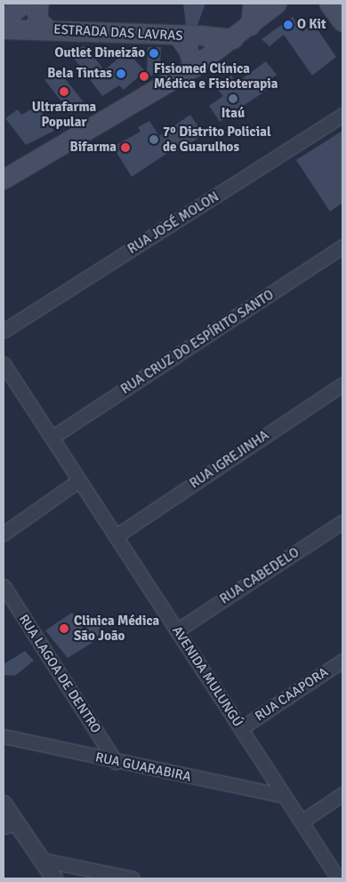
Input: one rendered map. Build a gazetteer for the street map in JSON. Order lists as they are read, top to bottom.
{
  "streets": {
    "main road": ["ESTRADA DAS LAVRAS"],
    "street": [
      "RUA JOSÉ MOLON",
      "RUA CRUZ DO ESPÍRITO SANTO",
      "RUA IGREJINHA",
      "RUA CABEDELO",
      "RUA LAGOA DE DENTRO",
      "AVENIDA MULUNGÚ",
      "RUA CAAPORA",
      "RUA GUARABIRA"
    ]
  },
  "crossings": [
    ["RUA CRUZ DO ESPÍRITO SANTO", "AVENIDA MULUNGÚ"],
    ["RUA IGREJINHA", "AVENIDA MULUNGÚ"],
    ["RUA CABEDELO", "AVENIDA MULUNGÚ"],
    ["RUA LAGOA DE DENTRO", "RUA GUARABIRA"],
    ["AVENIDA MULUNGÚ", "RUA CAAPORA"],
    ["AVENIDA MULUNGÚ", "RUA GUARABIRA"]
  ],
  "places": [
    "O Kit",
    "Outlet Dineizão",
    "Bela Tintas",
    "Fisiomed Clínica Médica e Fisioterapia",
    "Ultrafarma Popular",
    "Itaú",
    "7º Distrito Policial de Guarulhos",
    "Bifarma",
    "Clinica Médica São João"
  ]
}
